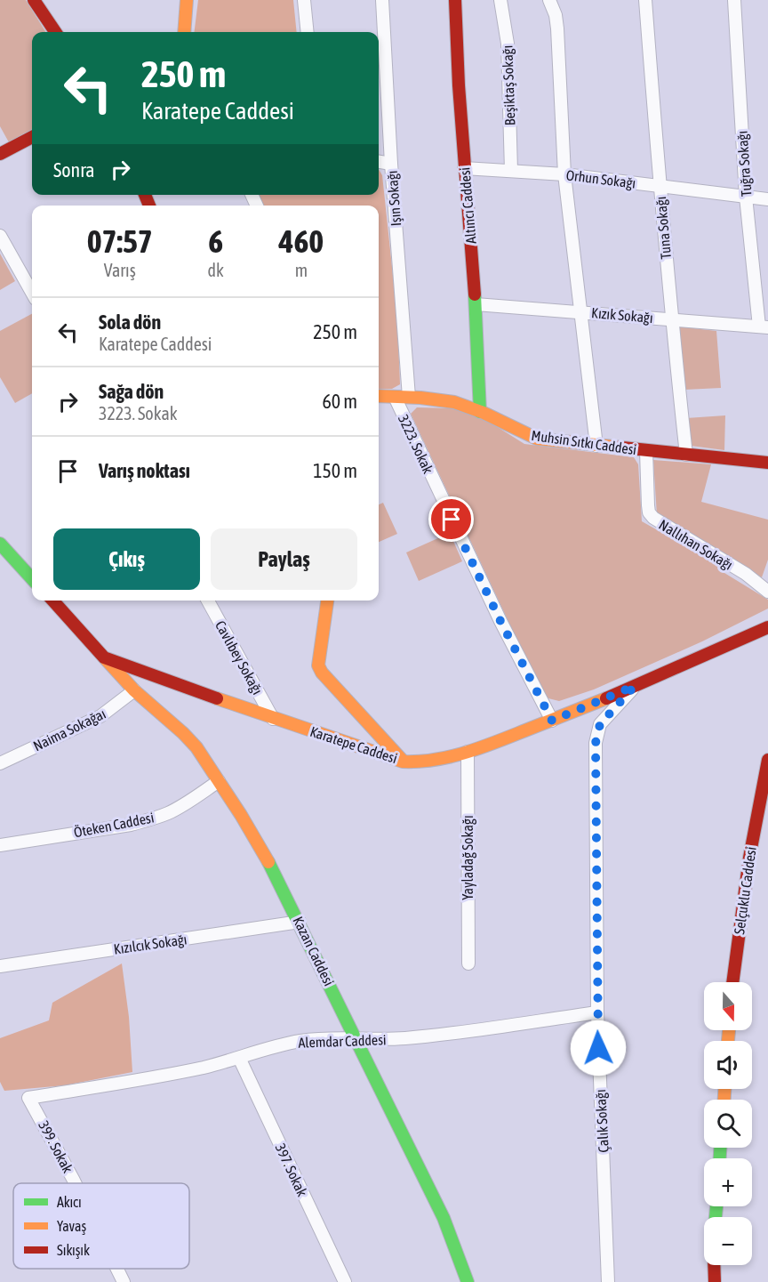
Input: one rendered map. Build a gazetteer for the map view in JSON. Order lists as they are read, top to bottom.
{
  "streets": {
    "street": [
      "Beşiktaş Sokağı",
      "Tuğra Sokağı",
      "Orhun Sokağı",
      "Işın Sokağı",
      "Altıncı Caddesi",
      "Tuna Sokağı",
      "Kızık Sokağı",
      "Muhsin Sıtkı Caddesi",
      "3223. Sokak",
      "Nallıhan Sokağı",
      "Cavlıbey Sokağı",
      "Naima Sokağaı",
      "Karatepe Caddesi",
      "Öteken Caddesi",
      "Yayladağ Sokağı",
      "Selçuklu Caddesi",
      "Kızılcık Sokağı",
      "Kazan Caddesi",
      "Alemdar Caddesi",
      "Çalık Sokağı",
      "399. Sokak",
      "397. Sokak"
    ]
  },
  "crossings": [
    ["Beşiktaş Sokağı", "Orhun Sokağı"],
    ["Tuğra Sokağı", "Orhun Sokağı"],
    ["Tuğra Sokağı", "Kızık Sokağı"],
    ["Orhun Sokağı", "Altıncı Caddesi"],
    ["Orhun Sokağı", "Tuna Sokağı"],
    ["Işın Sokağı", "Muhsin Sıtkı Caddesi"],
    ["Altıncı Caddesi", "Kızık Sokağı"],
    ["Altıncı Caddesi", "Muhsin Sıtkı Caddesi"],
    ["Tuna Sokağı", "Kızık Sokağı"],
    ["Tuna Sokağı", "Muhsin Sıtkı Caddesi"],
    ["Muhsin Sıtkı Caddesi", "3223. Sokak"],
    ["Muhsin Sıtkı Caddesi", "Nallıhan Sokağı"],
    ["3223. Sokak", "Karatepe Caddesi"],
    ["Cavlıbey Sokağı", "Karatepe Caddesi"],
    ["Naima Sokağaı", "Kazan Caddesi"],
    ["Karatepe Caddesi", "Yayladağ Sokağı"],
    ["Karatepe Caddesi", "Kazan Caddesi"],
    ["Karatepe Caddesi", "Çalık Sokağı"],
    ["Öteken Caddesi", "Kazan Caddesi"],
    ["Kızılcık Sokağı", "Kazan Caddesi"],
    ["Kazan Caddesi", "Alemdar Caddesi"],
    ["Alemdar Caddesi", "Çalık Sokağı"],
    ["Alemdar Caddesi", "399. Sokak"],
    ["Alemdar Caddesi", "397. Sokak"]
  ],
  "legend": ["Akıcı", "Yavaş", "Sıkışık"],
  "north": "bottom",
  "page": {
    "turn": ["250 m", "Karatepe Caddesi"],
    "then": "Sonra",
    "eta": [
      "07:57",
      "Varış",
      "6",
      "dk",
      "460",
      "m"
    ],
    "list": [
      {
        "name": "Sola dön",
        "note": "Karatepe Caddesi",
        "value": "250 m"
      },
      {
        "name": "Sağa dön",
        "note": "3223. Sokak",
        "value": "60 m"
      },
      {
        "name": "Varış noktası",
        "value": "150 m"
      }
    ],
    "buttons": ["Çıkış", "Paylaş"],
    "map_buttons": ["+", "−"]
  }
}
